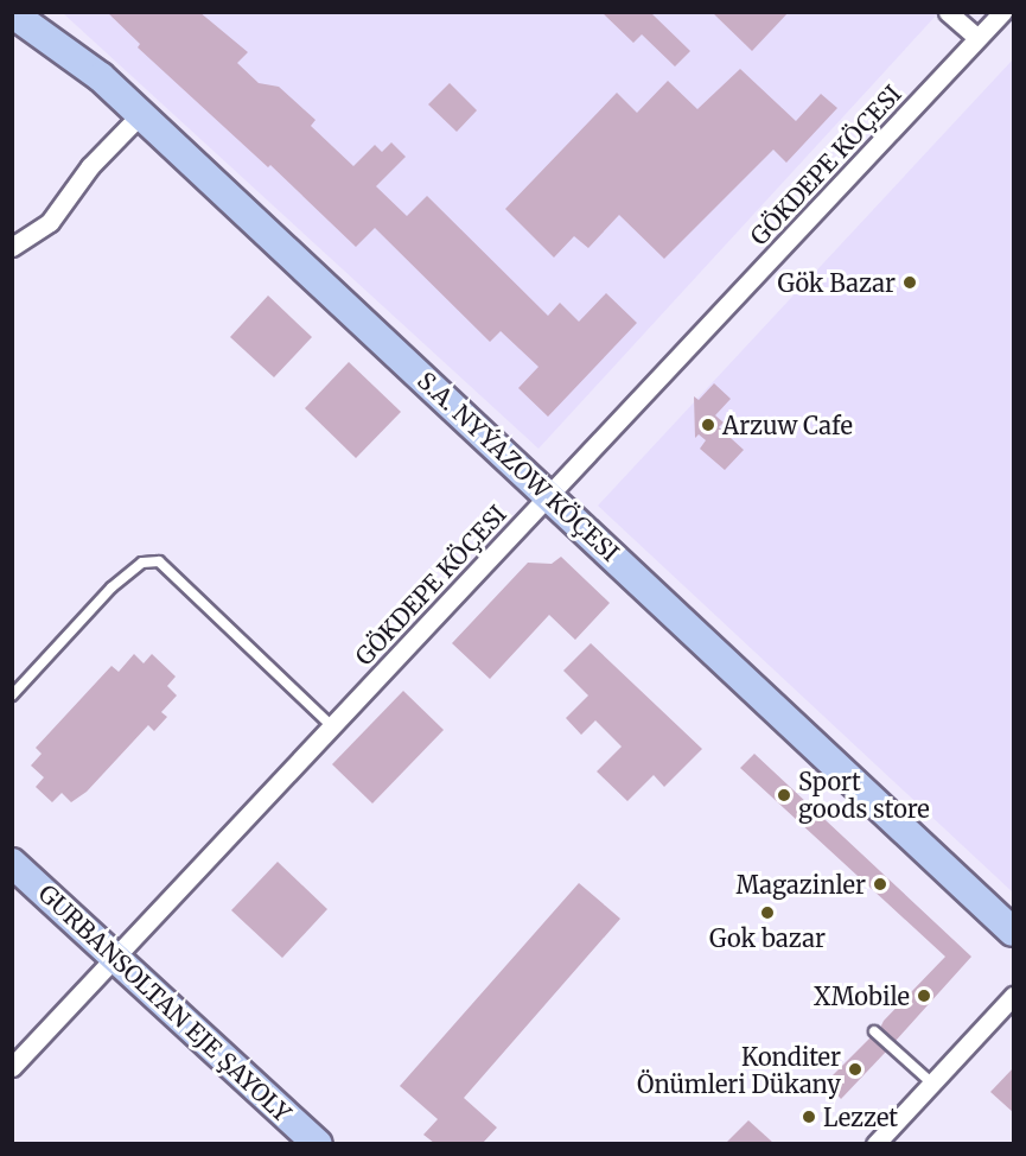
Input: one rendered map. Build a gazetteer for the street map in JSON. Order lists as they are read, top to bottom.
{
  "streets": {
    "main road": ["S.A. NYÝAZOW KÖÇESI", "GURBANSOLTAN EJE ŞAYOLY"],
    "street": ["GÖKDEPE KÖÇESI"]
  },
  "crossings": [
    ["GÖKDEPE KÖÇESI", "S.A. NYÝAZOW KÖÇESI"],
    ["GÖKDEPE KÖÇESI", "GURBANSOLTAN EJE ŞAYOLY"]
  ],
  "places": [
    "Gök Bazar",
    "Arzuw Cafe",
    "Sport goods store",
    "Magazinler",
    "Gok bazar",
    "XMobile",
    "Konditer Önümleri Dükany",
    "Lezzet"
  ]
}
